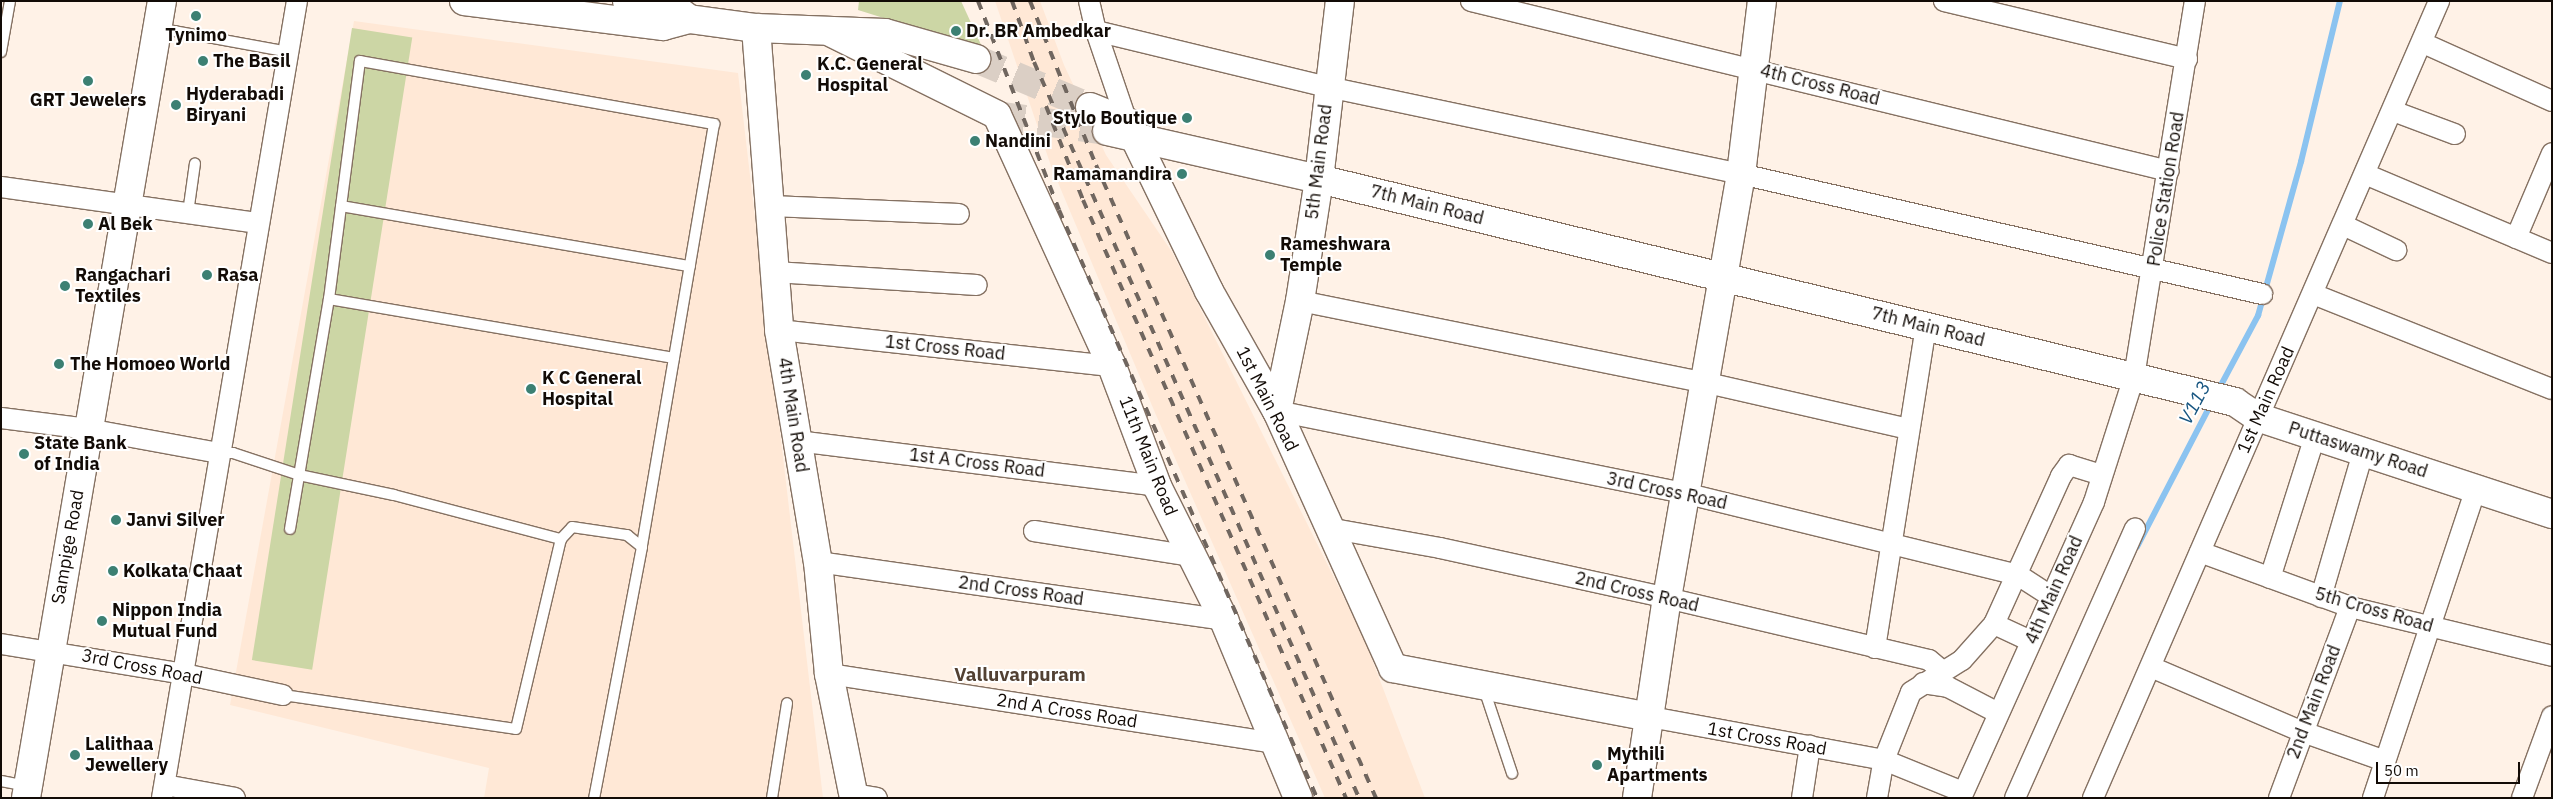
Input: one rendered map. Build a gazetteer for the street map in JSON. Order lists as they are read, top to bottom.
{
  "streets": {
    "main road": [
      "5th Main Road",
      "7th Main Road",
      "1st Main Road",
      "4th Main Road",
      "Puttaswamy Road",
      "11th Main Road",
      "Sampige Road"
    ],
    "street": [
      "4th Cross Road",
      "Police Station Road",
      "1st Cross Road",
      "1st A Cross Road",
      "3rd Cross Road",
      "2nd Cross Road",
      "5th Cross Road",
      "2nd Main Road",
      "2nd A Cross Road"
    ]
  },
  "crossings": [
    ["4th Cross Road", "Police Station Road"],
    ["5th Main Road", "7th Main Road"],
    ["5th Main Road", "1st Main Road"],
    ["5th Main Road", "3rd Cross Road"],
    ["Police Station Road", "7th Main Road"],
    ["Police Station Road", "4th Main Road"],
    ["7th Main Road", "1st Main Road"],
    ["7th Main Road", "4th Main Road"],
    ["7th Main Road", "Puttaswamy Road"],
    ["1st Cross Road", "4th Main Road"],
    ["1st Cross Road", "11th Main Road"],
    ["1st Main Road", "Puttaswamy Road"],
    ["1st Main Road", "3rd Cross Road"],
    ["1st Main Road", "2nd Cross Road"],
    ["1st Main Road", "5th Cross Road"],
    ["4th Main Road", "1st A Cross Road"],
    ["4th Main Road", "3rd Cross Road"],
    ["4th Main Road", "2nd Cross Road"],
    ["4th Main Road", "2nd A Cross Road"],
    ["11th Main Road", "1st A Cross Road"],
    ["11th Main Road", "2nd Cross Road"],
    ["11th Main Road", "2nd A Cross Road"],
    ["3rd Cross Road", "Sampige Road"],
    ["5th Cross Road", "2nd Main Road"]
  ],
  "districts": ["Valluvarpuram"],
  "water": ["V113"],
  "places": [
    "Tynimo",
    "Dr. BR Ambedkar",
    "The Basil",
    "K.C. General Hospital",
    "GRT Jewelers",
    "Hyderabadi Biryani",
    "Stylo Boutique",
    "Nandini",
    "Ramamandira",
    "Al Bek",
    "Rameshwara Temple",
    "Rasa",
    "Rangachari Textiles",
    "The Homoeo World",
    "K C General Hospital",
    "State Bank of India",
    "Janvi Silver",
    "Kolkata Chaat",
    "Nippon India Mutual Fund",
    "Lalithaa Jewellery",
    "Mythili Apartments"
  ],
  "scale_bar": "50 m"
}
